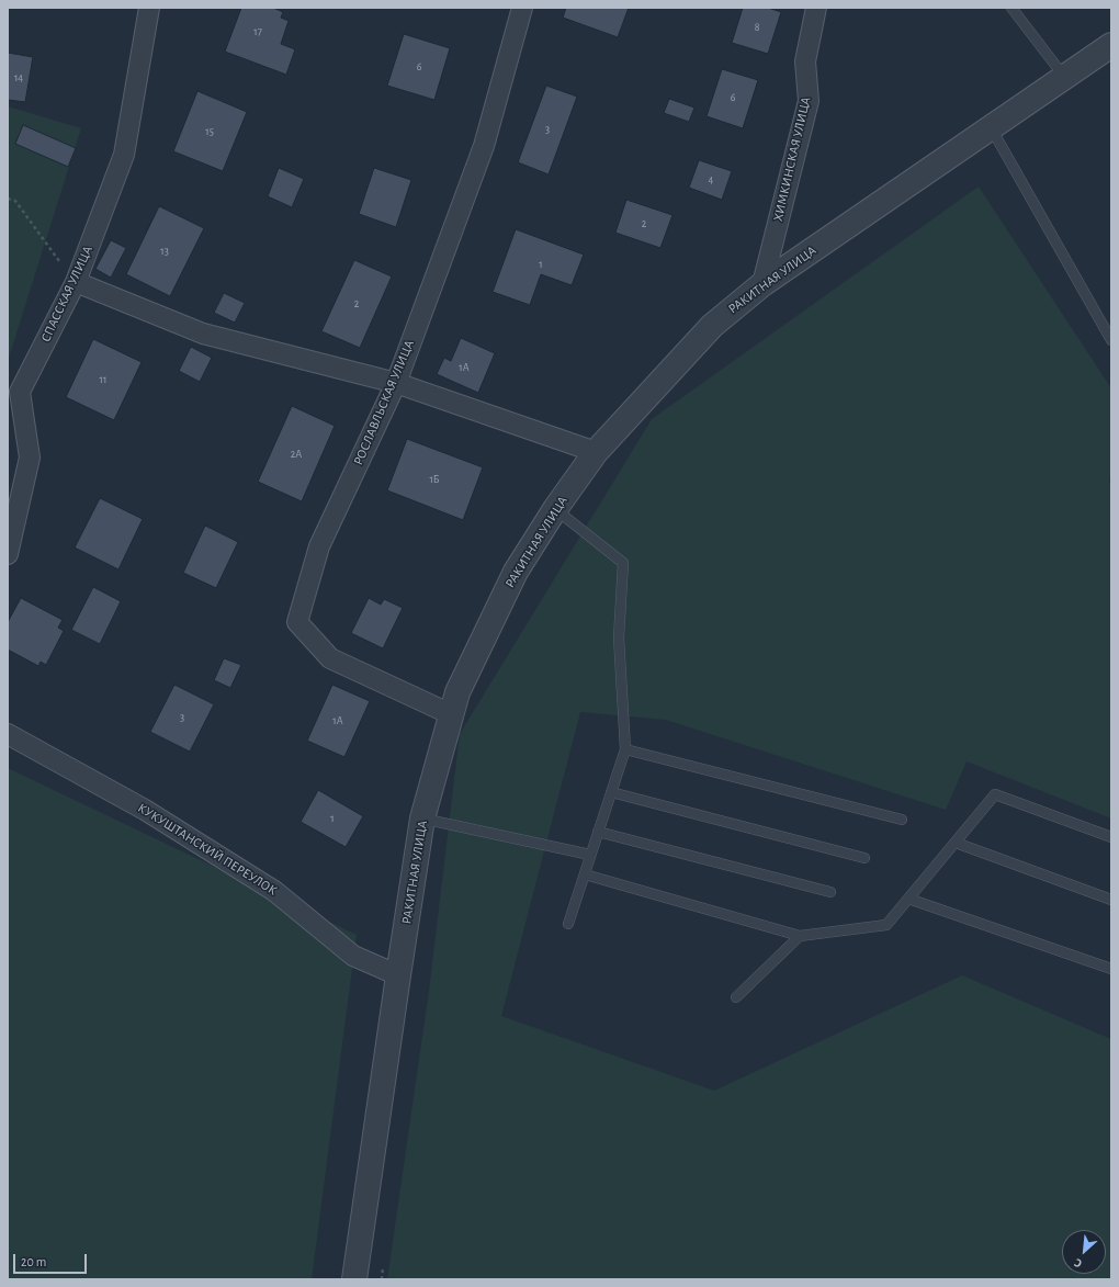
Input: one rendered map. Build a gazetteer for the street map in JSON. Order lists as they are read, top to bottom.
{
  "streets": {
    "street": [
      "ХИМКИНСКАЯ УЛИЦА",
      "РАКИТНАЯ УЛИЦА",
      "СПАССКАЯ УЛИЦА",
      "РОСЛАВЛЬСКАЯ УЛИЦА",
      "КУКУШТАНСКИЙ ПЕРЕУЛОК"
    ]
  },
  "crossings": [
    ["ХИМКИНСКАЯ УЛИЦА", "РАКИТНАЯ УЛИЦА"],
    ["РАКИТНАЯ УЛИЦА", "РОСЛАВЛЬСКАЯ УЛИЦА"],
    ["РАКИТНАЯ УЛИЦА", "КУКУШТАНСКИЙ ПЕРЕУЛОК"]
  ],
  "house_numbers": [
    "8",
    "17",
    "6",
    "14",
    "6",
    "3",
    "15",
    "4",
    "2",
    "13",
    "1",
    "2",
    "1А",
    "11",
    "2А",
    "1Б",
    "3",
    "1А",
    "1"
  ],
  "scale_bar": "20 m",
  "north": "bottom left"
}
